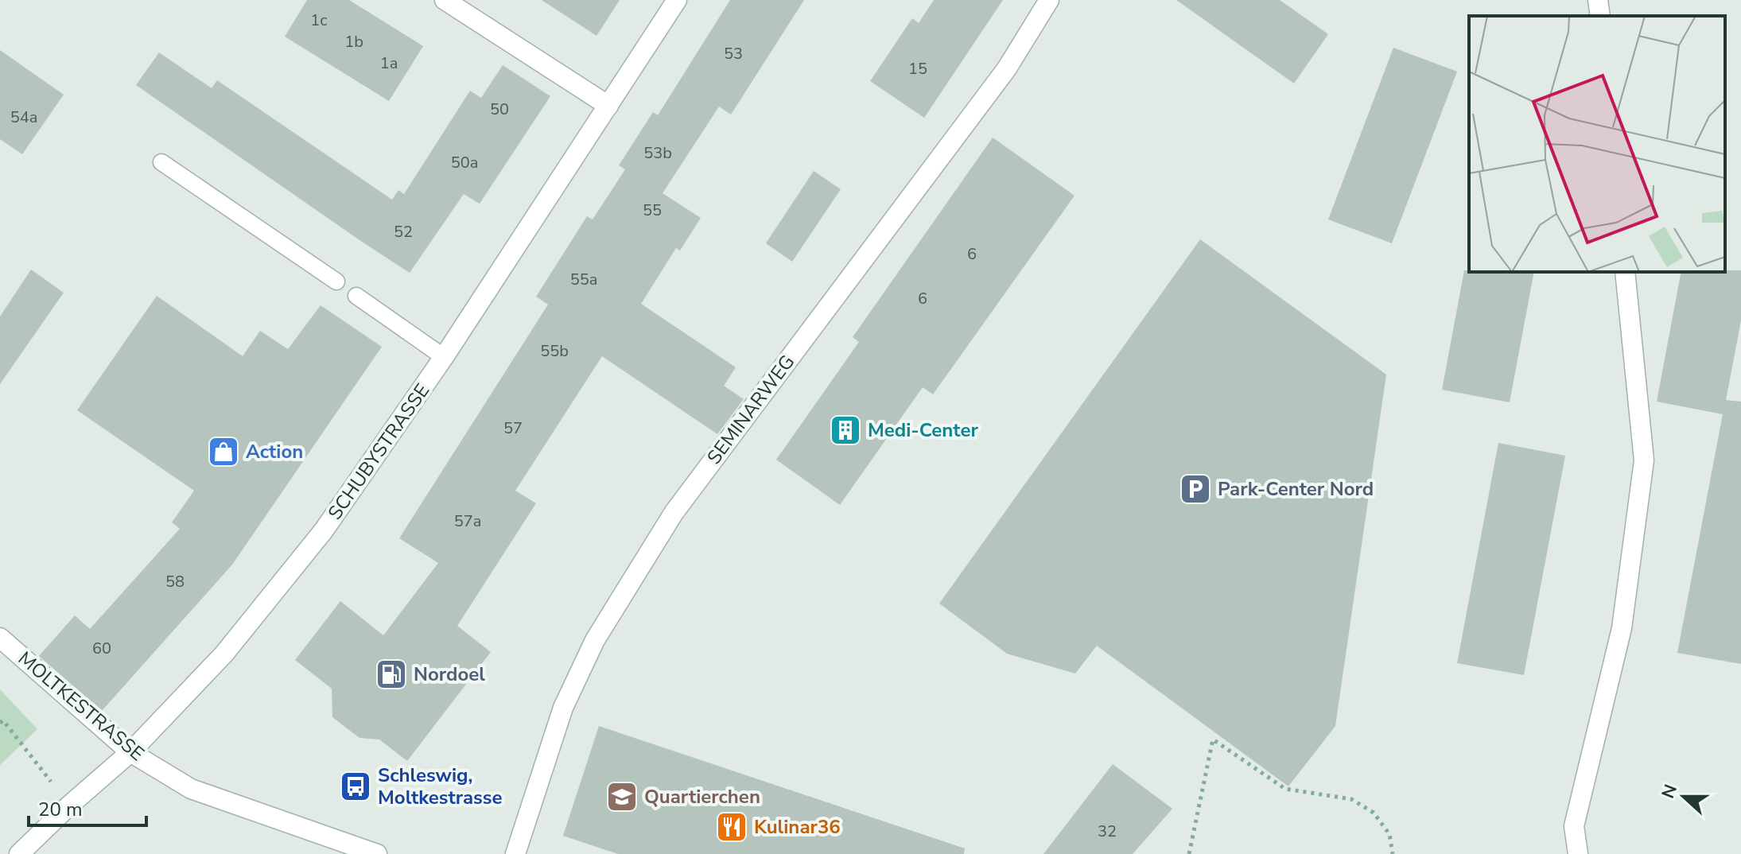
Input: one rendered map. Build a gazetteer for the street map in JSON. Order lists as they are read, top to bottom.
{
  "streets": {
    "street": ["SEMINARWEG", "SCHUBYSTRASSE", "MOLTKESTRASSE"]
  },
  "crossings": [
    ["SCHUBYSTRASSE", "MOLTKESTRASSE"]
  ],
  "places": {
    "building": ["Medi-Center"],
    "shop": ["Action"],
    "parking": ["Park-Center Nord"],
    "fuel station": ["Nordoel"],
    "bus stop": ["Schleswig, Moltkestrasse"],
    "school or university": ["Quartierchen"],
    "restaurant": ["Kulinar36"]
  },
  "house_numbers": [
    "1c",
    "1b",
    "53",
    "1a",
    "15",
    "50",
    "54a",
    "53b",
    "50a",
    "55",
    "52",
    "6",
    "55a",
    "6",
    "55b",
    "57",
    "57a",
    "58",
    "60",
    "32"
  ],
  "scale_bar": "20 m",
  "north": "left"
}
